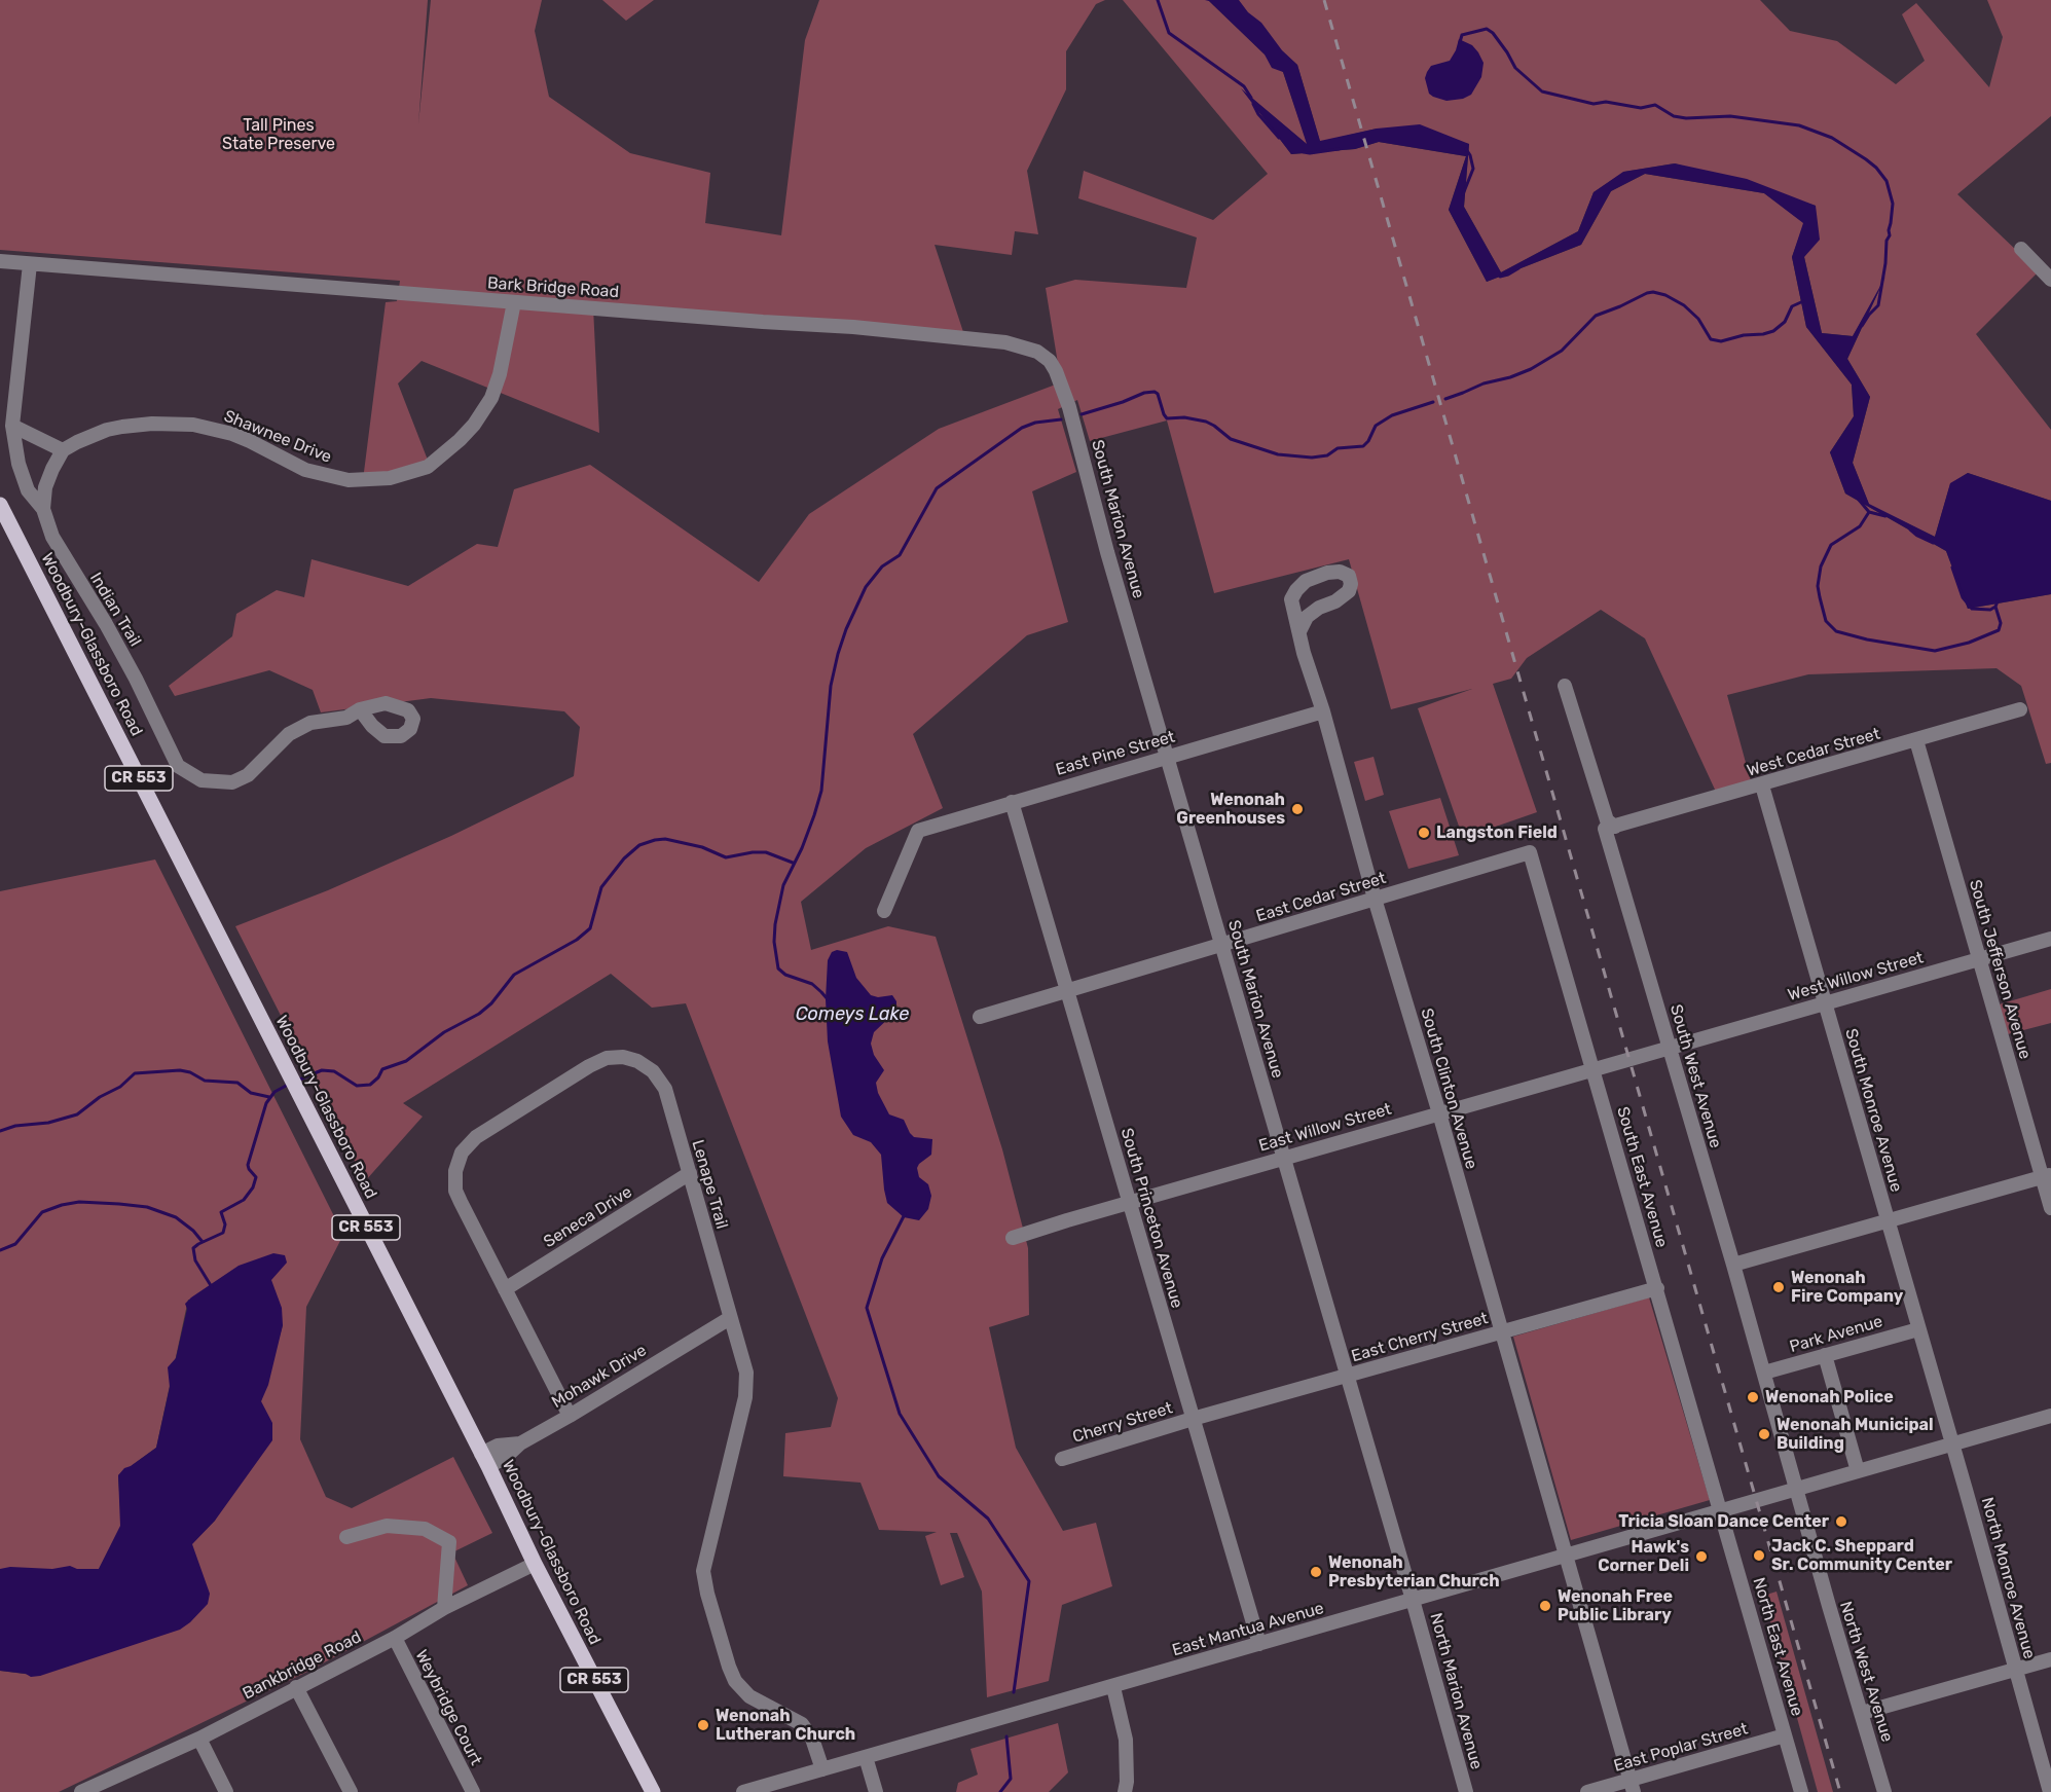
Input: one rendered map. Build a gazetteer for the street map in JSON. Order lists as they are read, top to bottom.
{
  "streets": {
    "main road": ["Woodbury-Glassboro Road", "CR 553"],
    "street": [
      "Bark Bridge Road",
      "Shawnee Drive",
      "South Marion Avenue",
      "Indian Trail",
      "West Cedar Street",
      "East Pine Street",
      "East Cedar Street",
      "South Jefferson Avenue",
      "West Willow Street",
      "South West Avenue",
      "South Clinton Avenue",
      "South Monroe Avenue",
      "East Willow Street",
      "South East Avenue",
      "Lenape Trail",
      "Seneca Drive",
      "South Princeton Avenue",
      "Park Avenue",
      "East Cherry Street",
      "Mohawk Drive",
      "Cherry Street",
      "North Monroe Avenue",
      "East Mantua Avenue",
      "North East Avenue",
      "Bankbridge Road",
      "North West Avenue",
      "North Marion Avenue",
      "Weybridge Court",
      "East Poplar Street"
    ]
  },
  "crossings": [
    ["Bark Bridge Road", "Shawnee Drive"],
    ["Bark Bridge Road", "South Marion Avenue"],
    ["Bark Bridge Road", "Indian Trail"],
    ["South Marion Avenue", "East Pine Street"],
    ["South Marion Avenue", "East Cedar Street"],
    ["South Marion Avenue", "East Willow Street"],
    ["South Marion Avenue", "East Cherry Street"],
    ["South Marion Avenue", "East Mantua Avenue"],
    ["South Marion Avenue", "North Marion Avenue"],
    ["Woodbury-Glassboro Road", "Mohawk Drive"],
    ["Woodbury-Glassboro Road", "Bankbridge Road"],
    ["West Cedar Street", "South Jefferson Avenue"],
    ["West Cedar Street", "South West Avenue"],
    ["West Cedar Street", "South Monroe Avenue"],
    ["East Pine Street", "South Clinton Avenue"],
    ["East Pine Street", "South Princeton Avenue"],
    ["East Cedar Street", "South Clinton Avenue"],
    ["East Cedar Street", "South East Avenue"],
    ["East Cedar Street", "South Princeton Avenue"],
    ["South Jefferson Avenue", "West Willow Street"],
    ["West Willow Street", "South West Avenue"],
    ["West Willow Street", "South Monroe Avenue"],
    ["West Willow Street", "East Willow Street"],
    ["West Willow Street", "South East Avenue"],
    ["South West Avenue", "Park Avenue"],
    ["South West Avenue", "East Mantua Avenue"],
    ["South West Avenue", "North West Avenue"],
    ["South Clinton Avenue", "East Willow Street"],
    ["South Clinton Avenue", "East Cherry Street"],
    ["South Clinton Avenue", "East Mantua Avenue"],
    ["South Clinton Avenue", "East Poplar Street"],
    ["South Monroe Avenue", "Park Avenue"],
    ["South Monroe Avenue", "North Monroe Avenue"],
    ["South Monroe Avenue", "East Mantua Avenue"],
    ["East Willow Street", "South East Avenue"],
    ["East Willow Street", "South Princeton Avenue"],
    ["South East Avenue", "East Cherry Street"],
    ["South East Avenue", "East Mantua Avenue"],
    ["South East Avenue", "North East Avenue"],
    ["Lenape Trail", "Seneca Drive"],
    ["Lenape Trail", "Mohawk Drive"],
    ["Lenape Trail", "East Mantua Avenue"],
    ["South Princeton Avenue", "East Cherry Street"],
    ["South Princeton Avenue", "Cherry Street"],
    ["South Princeton Avenue", "East Mantua Avenue"],
    ["East Cherry Street", "Cherry Street"],
    ["North Monroe Avenue", "East Mantua Avenue"],
    ["East Mantua Avenue", "North East Avenue"],
    ["East Mantua Avenue", "North West Avenue"],
    ["East Mantua Avenue", "North Marion Avenue"],
    ["North East Avenue", "East Poplar Street"],
    ["Bankbridge Road", "Weybridge Court"]
  ],
  "water": ["Comeys Lake"],
  "parks": ["Tall Pines State Preserve"],
  "places": [
    "Wenonah Greenhouses",
    "Langston Field",
    "Wenonah Fire Company",
    "Wenonah Police",
    "Wenonah Municipal Building",
    "Tricia Sloan Dance Center",
    "Jack C. Sheppard Sr. Community Center",
    "Hawk's Corner Deli",
    "Wenonah Presbyterian Church",
    "Wenonah Free Public Library",
    "Wenonah Lutheran Church"
  ]
}
